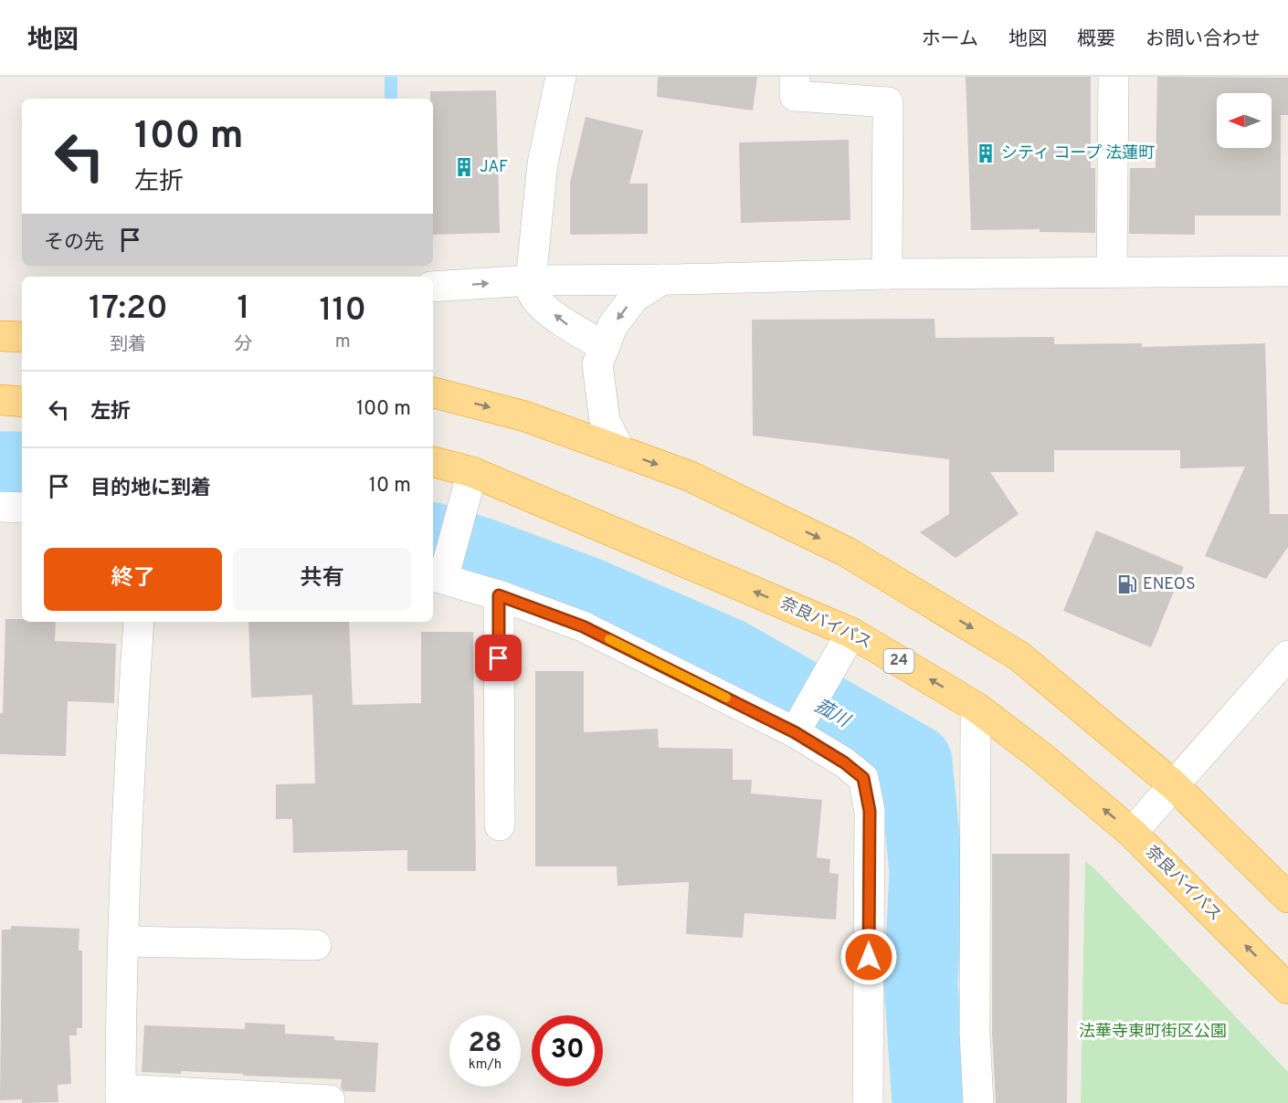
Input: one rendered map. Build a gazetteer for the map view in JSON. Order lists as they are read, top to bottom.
{
  "streets": {
    "highway": ["奈良バイパス", "24"]
  },
  "water": ["菰川"],
  "parks": ["法華寺東町街区公園"],
  "places": {
    "building": ["シティ コープ 法蓮町", "JAF"],
    "fuel station": ["ENEOS"]
  },
  "north": "left",
  "page": {
    "header": "地図",
    "nav": [
      "ホーム",
      "地図",
      "概要",
      "お問い合わせ"
    ],
    "turn": ["100 m", "左折"],
    "then": "その先",
    "eta": [
      "17:20",
      "到着",
      "1",
      "分",
      "110",
      "m"
    ],
    "list": [
      {
        "name": "左折",
        "value": "100 m"
      },
      {
        "name": "目的地に到着",
        "value": "10 m"
      }
    ],
    "buttons": ["終了", "共有"],
    "speed": "28 km/h",
    "limit": "30"
  }
}
